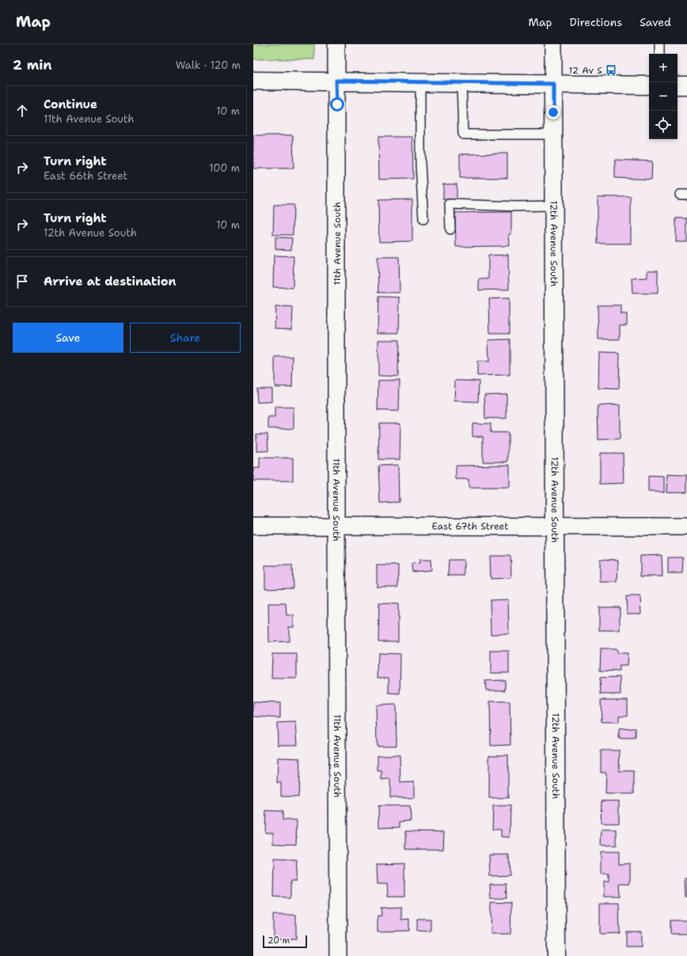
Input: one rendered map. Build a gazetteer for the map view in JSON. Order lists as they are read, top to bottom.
{
  "streets": {
    "street": ["11th Avenue South", "12th Avenue South", "East 67th Street"]
  },
  "crossings": [
    ["11th Avenue South", "East 67th Street"],
    ["12th Avenue South", "East 67th Street"]
  ],
  "places": {
    "bus stop": ["12 Av S"]
  },
  "scale_bar": "20 m",
  "page": {
    "header": "Map",
    "nav": ["Map", "Directions", "Saved"],
    "heading": ["2 min", "Walk · 120 m"],
    "map_buttons": ["+", "−"],
    "list": [
      ["Continue", "11th Avenue South", "10 m"],
      ["Turn right", "East 66th Street", "100 m"],
      ["Turn right", "12th Avenue South", "10 m"],
      "Arrive at destination"
    ],
    "buttons": ["Save", "Share"],
    "scale": "20 m"
  }
}
